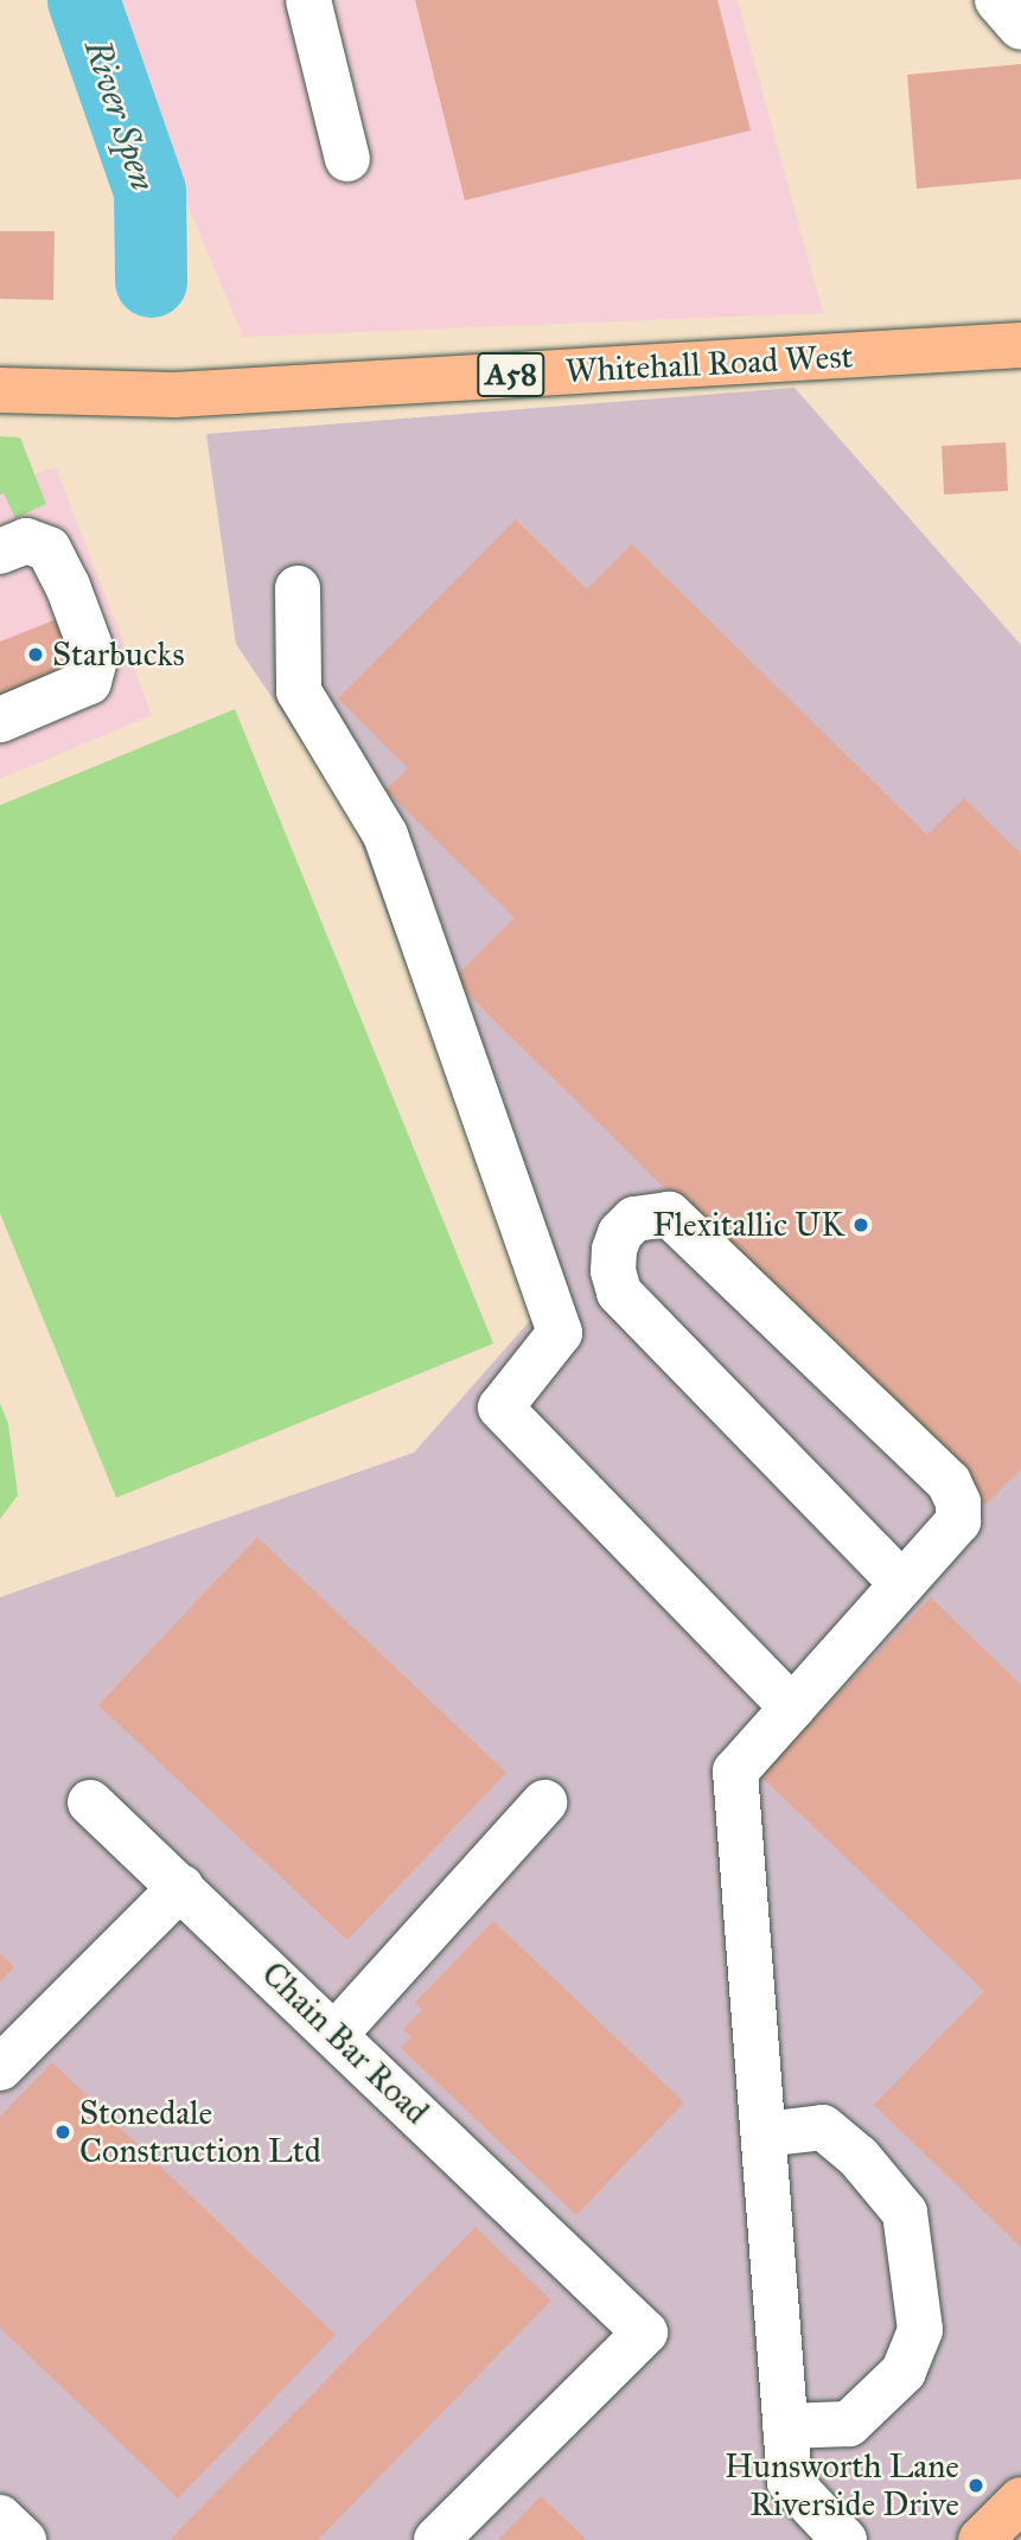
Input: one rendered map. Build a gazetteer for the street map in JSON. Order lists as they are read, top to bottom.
{
  "streets": {
    "main road": ["Whitehall Road West", "A58"],
    "street": ["Chain Bar Road"]
  },
  "water": ["River Spen"],
  "places": [
    "Starbucks",
    "Flexitallic UK",
    "Stonedale Construction Ltd",
    "Hunsworth Lane Riverside Drive"
  ]
}
